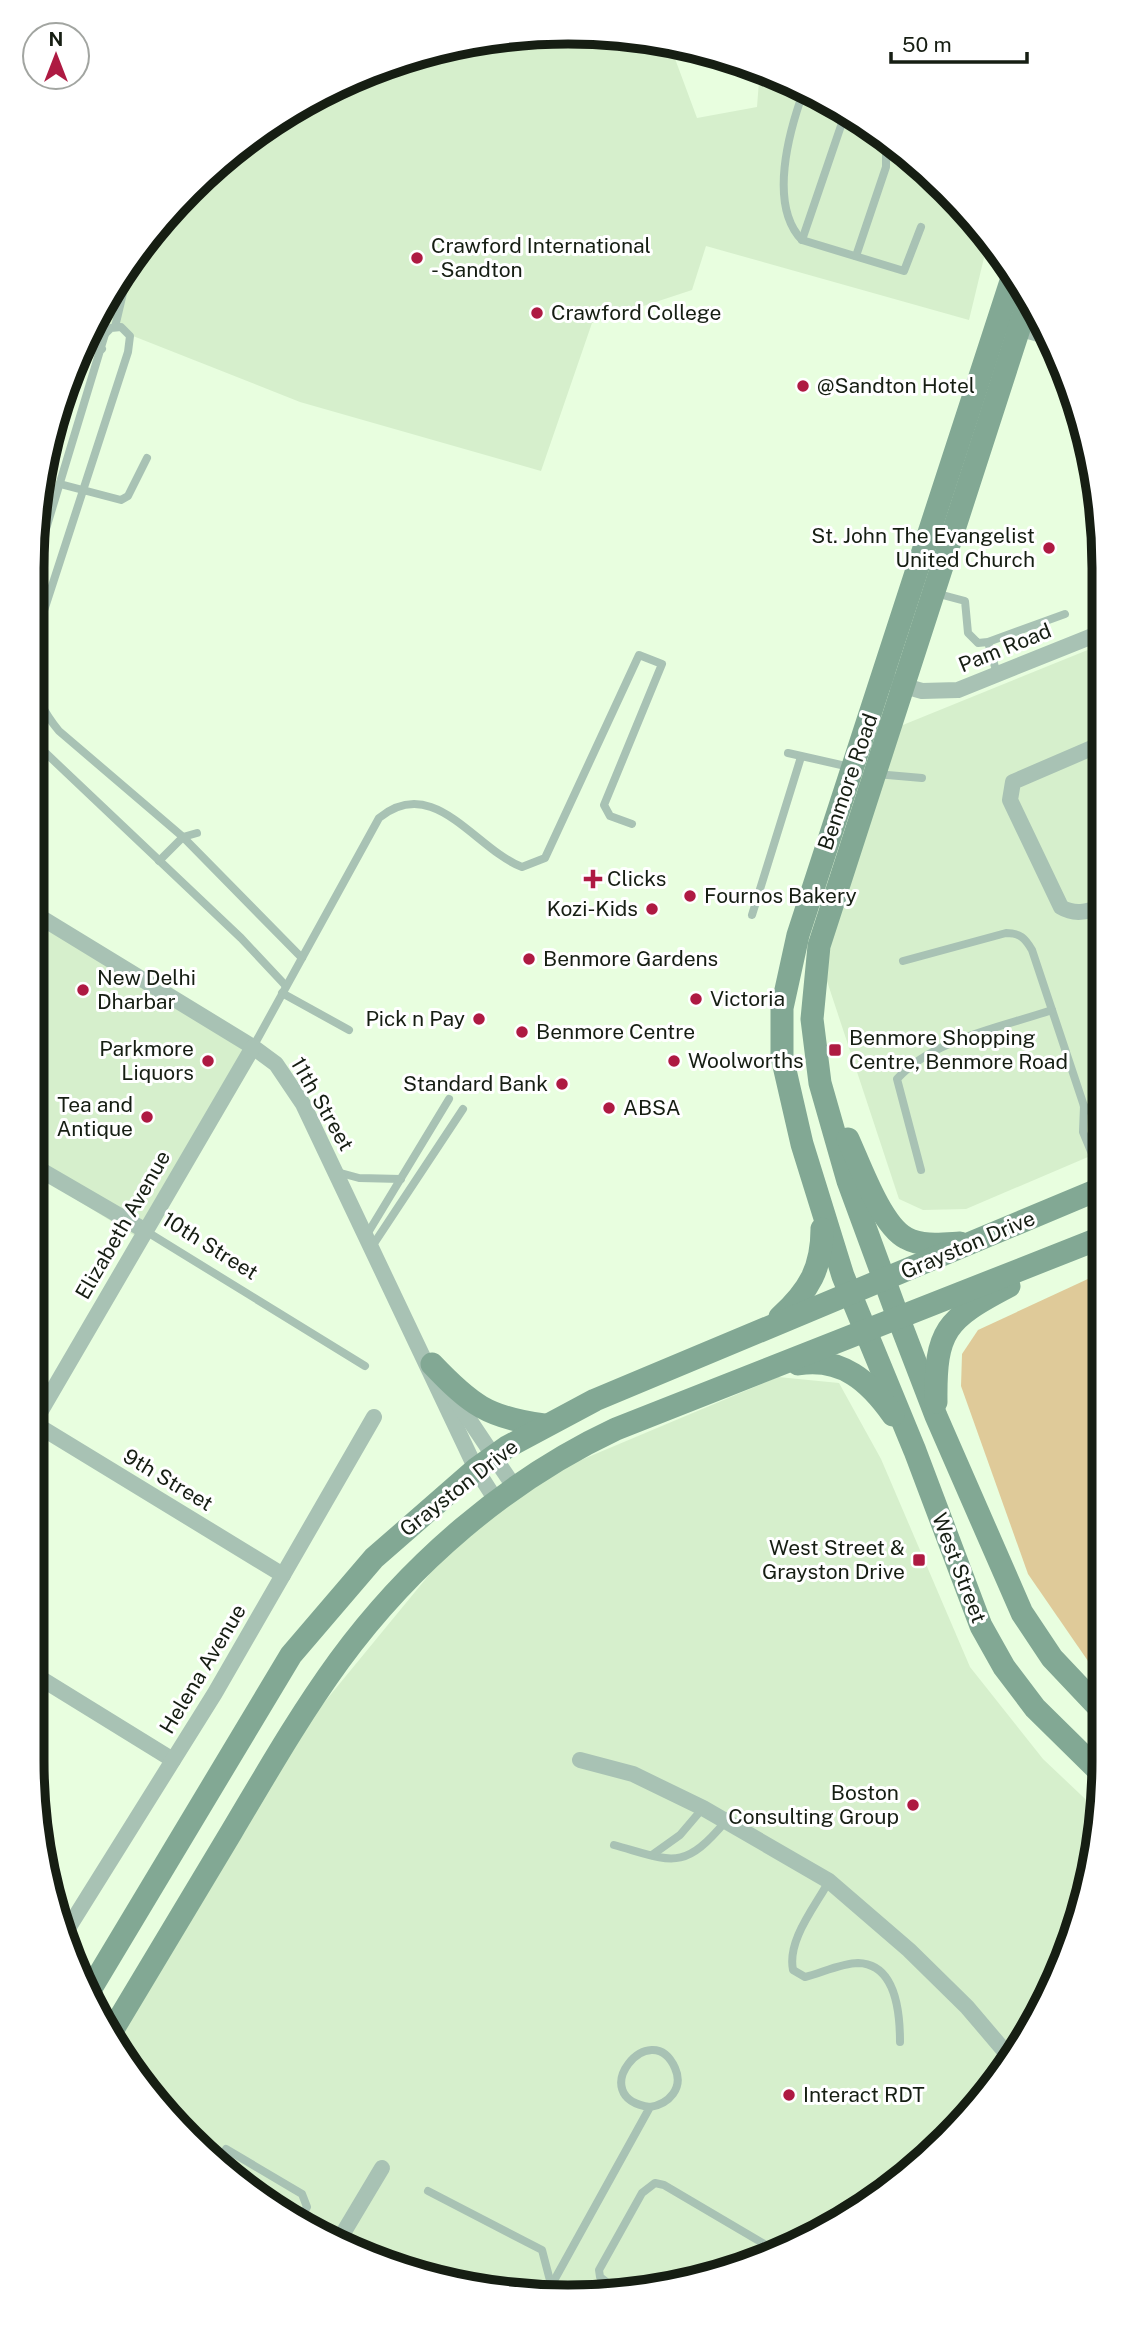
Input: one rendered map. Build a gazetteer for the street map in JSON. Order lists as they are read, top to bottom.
{
  "streets": {
    "main road": ["Benmore Road", "Grayston Drive", "West Street"],
    "street": [
      "Pam Road",
      "11th Street",
      "Elizabeth Avenue",
      "10th Street",
      "9th Street",
      "Helena Avenue"
    ]
  },
  "crossings": [
    ["Pam Road", "Benmore Road"],
    ["Benmore Road", "Grayston Drive"],
    ["Benmore Road", "West Street"],
    ["11th Street", "Elizabeth Avenue"],
    ["11th Street", "Grayston Drive"],
    ["Elizabeth Avenue", "10th Street"],
    ["Grayston Drive", "West Street"],
    ["9th Street", "Helena Avenue"]
  ],
  "places": {
    "other": [
      "Crawford International - Sandton",
      "Crawford College",
      "@Sandton Hotel",
      "St. John The Evangelist United Church",
      "Fournos Bakery",
      "Kozi-Kids",
      "Benmore Gardens",
      "New Delhi Dharbar",
      "Victoria",
      "Pick n Pay",
      "Benmore Centre",
      "Parkmore Liquors",
      "Woolworths",
      "Standard Bank",
      "ABSA",
      "Tea and Antique",
      "Boston Consulting Group",
      "Interact RDT"
    ],
    "health": ["Clicks"],
    "transit": ["Benmore Shopping Centre, Benmore Road", "West Street & Grayston Drive"]
  },
  "scale_bar": "50 m",
  "north": "top"
}
